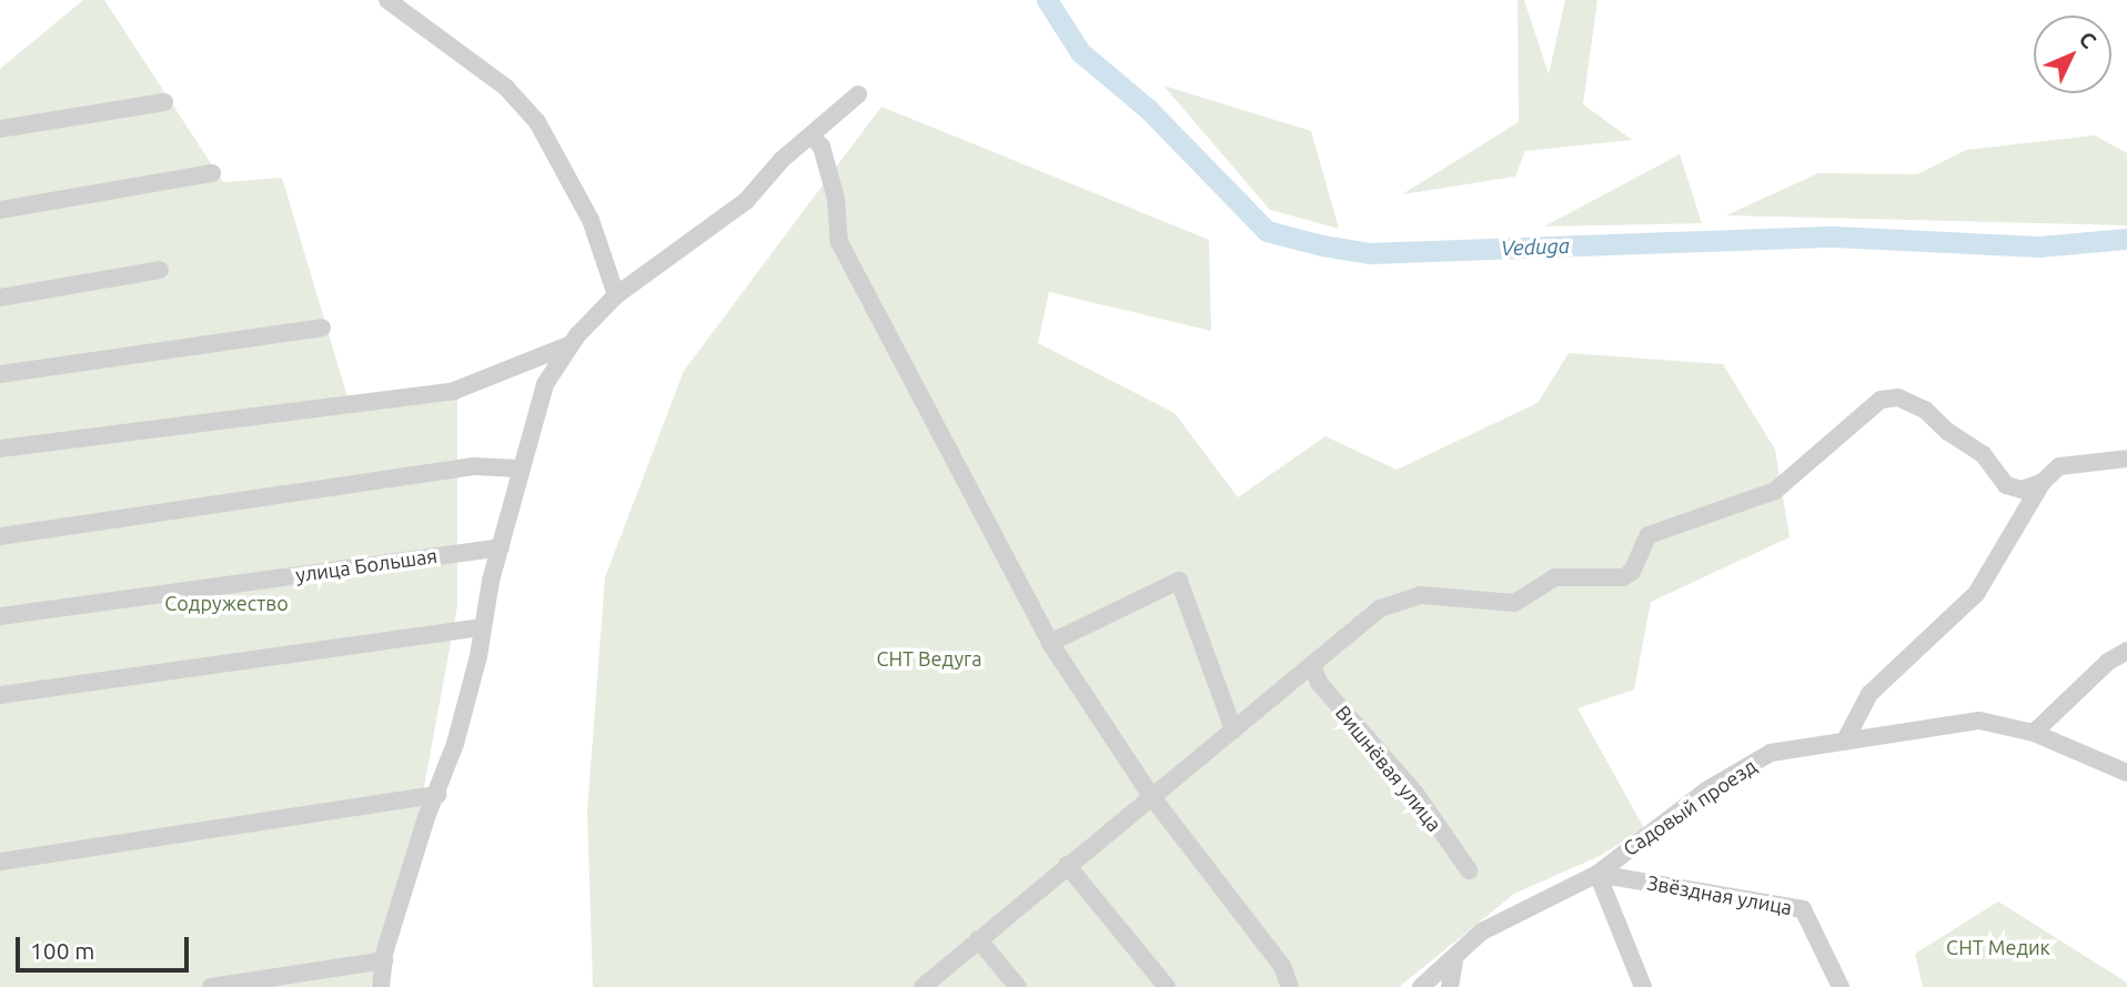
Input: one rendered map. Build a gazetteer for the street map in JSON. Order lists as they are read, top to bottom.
{
  "streets": {
    "street": [
      "улица Большая",
      "Вишнёвая улица",
      "Садовый проезд",
      "Звёздная улица"
    ]
  },
  "crossings": [
    ["Садовый проезд", "Звёздная улица"]
  ],
  "water": ["Veduga"],
  "parks": ["Содружество", "СНТ Ведуга", "СНТ Медик"],
  "scale_bar": "100 m",
  "north": "top right"
}
